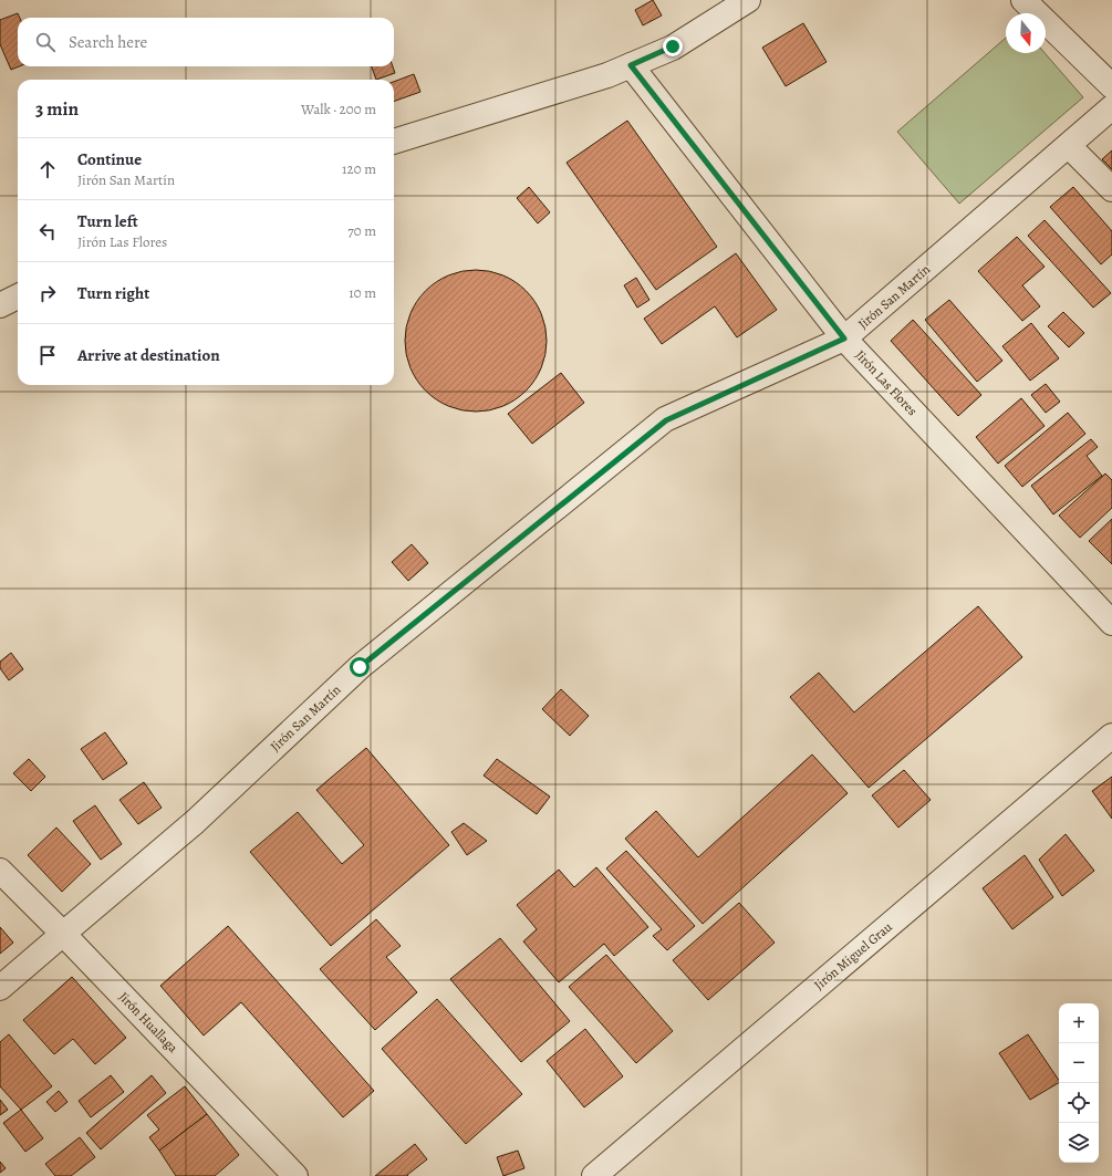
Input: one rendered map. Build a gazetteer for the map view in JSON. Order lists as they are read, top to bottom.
{
  "streets": {
    "street": [
      "Jirón San Martín",
      "Jirón Las Flores",
      "Jirón Miguel Grau",
      "Jirón Huallaga"
    ]
  },
  "crossings": [
    ["Jirón San Martín", "Jirón Las Flores"],
    ["Jirón San Martín", "Jirón Huallaga"]
  ],
  "north": "bottom",
  "page": {
    "search": "Search here",
    "heading": ["3 min", "Walk · 200 m"],
    "list": [
      ["Continue", "Jirón San Martín", "120 m"],
      ["Turn left", "Jirón Las Flores", "70 m"],
      ["Turn right", "10 m"],
      "Arrive at destination"
    ],
    "map_buttons": ["+", "−"]
  }
}
